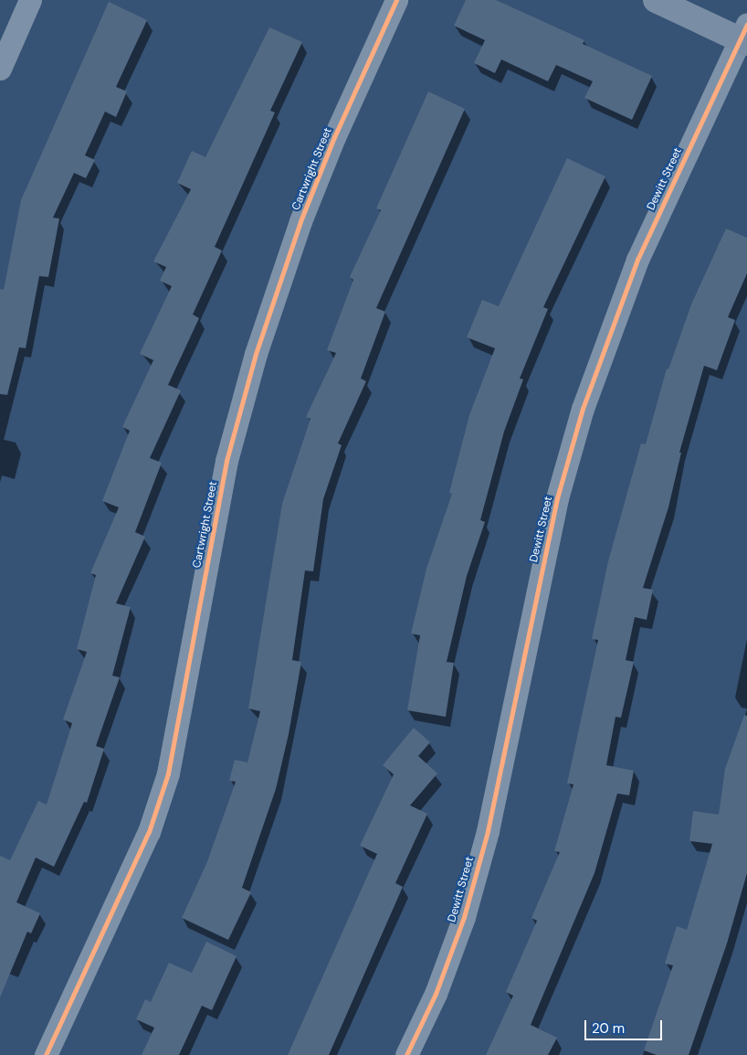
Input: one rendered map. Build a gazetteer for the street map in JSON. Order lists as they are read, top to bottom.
{
  "streets": {
    "street": ["Cartwright Street", "Dewitt Street"]
  },
  "scale_bar": "20 m"
}
